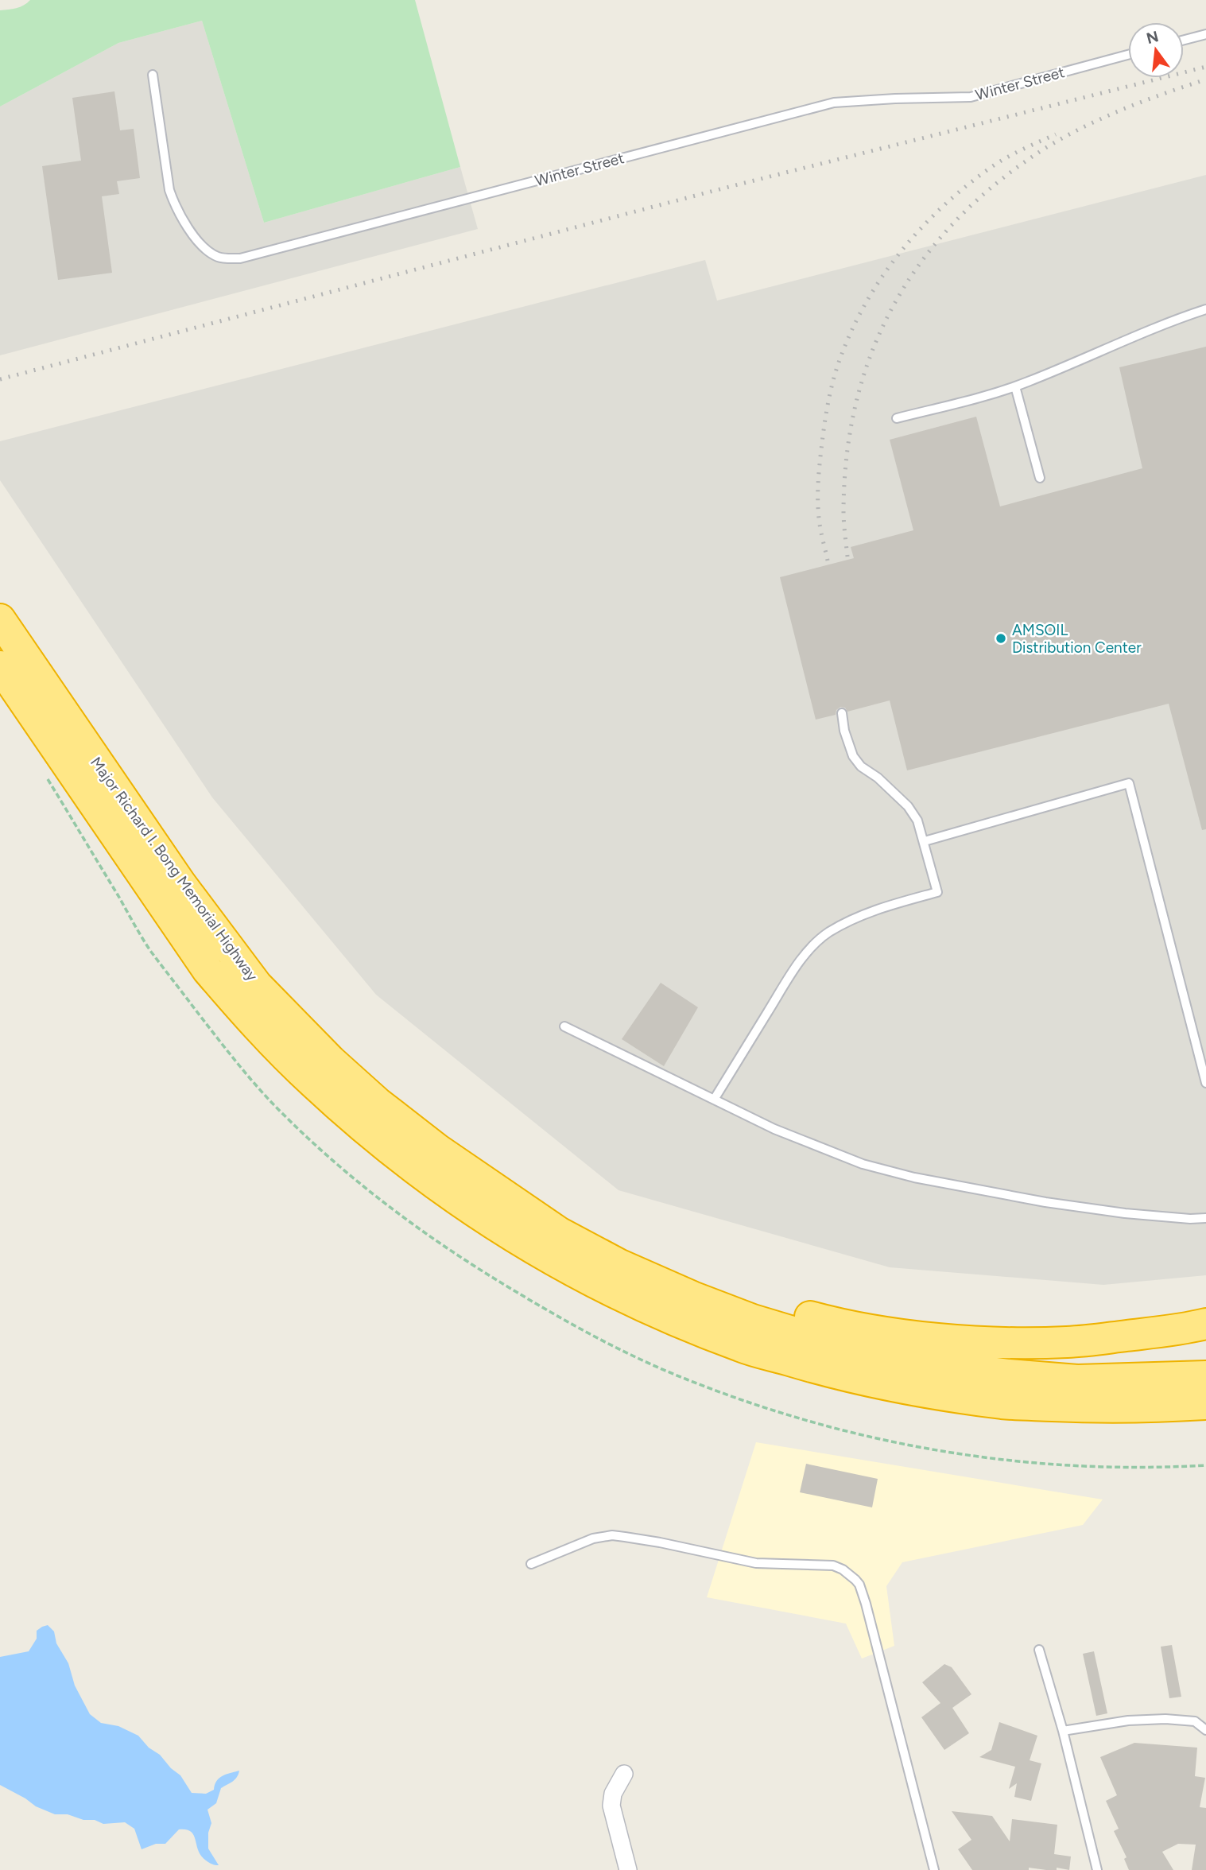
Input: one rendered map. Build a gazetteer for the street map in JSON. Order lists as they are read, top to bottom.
{
  "streets": {
    "highway": ["Major Richard I. Bong Memorial Highway"],
    "lane": ["Winter Street"]
  },
  "places": ["AMSOIL Distribution Center"],
  "north": "top"
}
